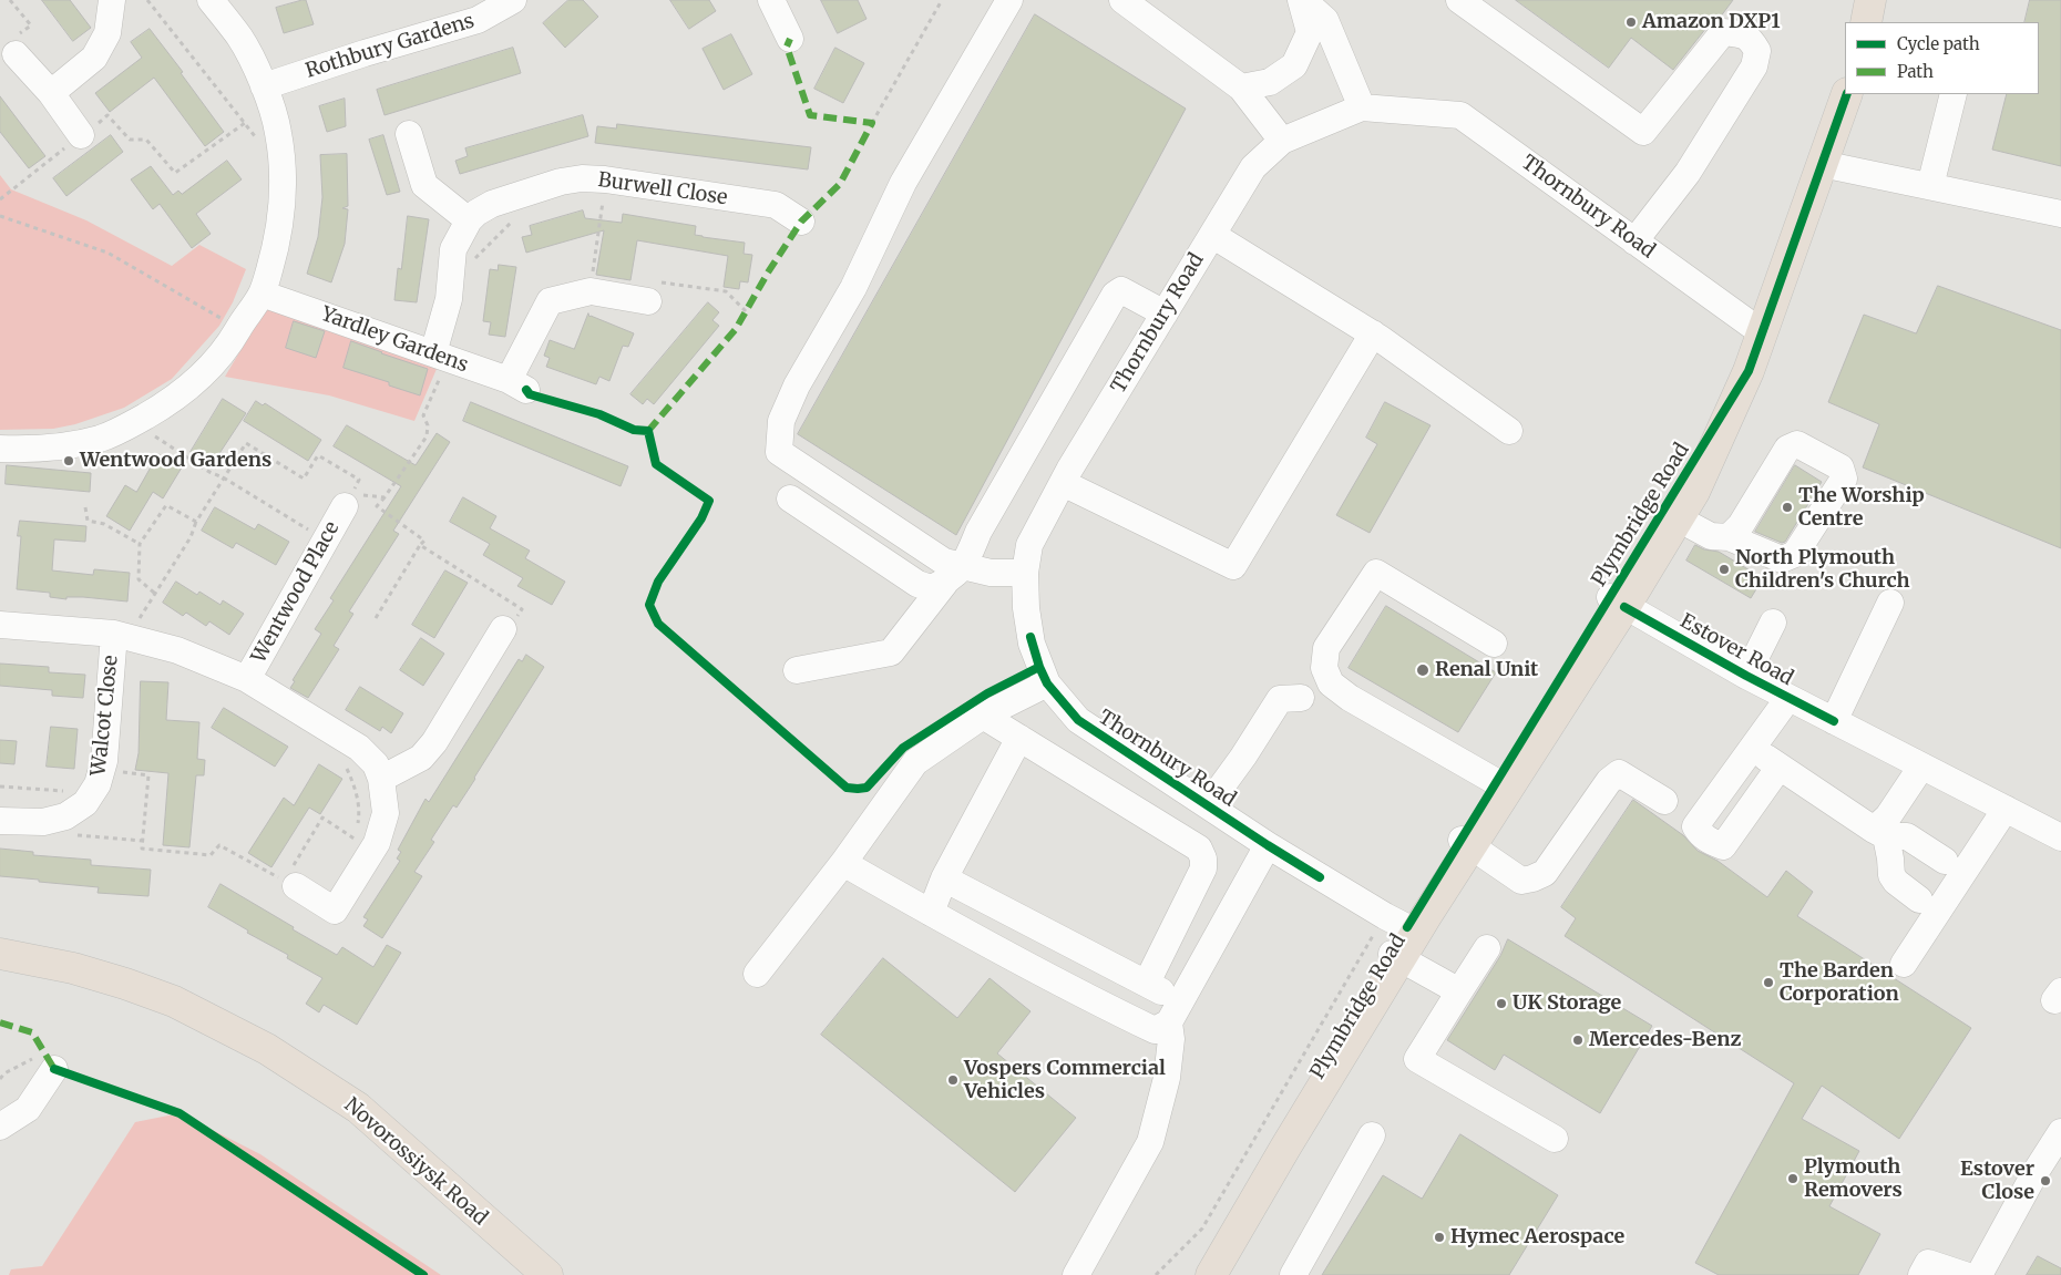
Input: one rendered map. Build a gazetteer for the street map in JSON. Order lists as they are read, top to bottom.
{
  "streets": {
    "main road": ["Plymbridge Road", "Novorossiysk Road"],
    "street": [
      "Rothbury Gardens",
      "Burwell Close",
      "Thornbury Road",
      "Yardley Gardens",
      "Wentwood Place",
      "Estover Road",
      "Walcot Close"
    ]
  },
  "crossings": [
    ["Burwell Close", "Yardley Gardens"],
    ["Thornbury Road", "Plymbridge Road"],
    ["Plymbridge Road", "Estover Road"]
  ],
  "places": [
    "Amazon DXP1",
    "Wentwood Gardens",
    "The Worship Centre",
    "North Plymouth Children's Church",
    "Renal Unit",
    "The Barden Corporation",
    "UK Storage",
    "Mercedes-Benz",
    "Vospers Commercial Vehicles",
    "Plymouth Removers",
    "Estover Close",
    "Hymec Aerospace"
  ],
  "legend": ["Cycle path", "Path"]
}
